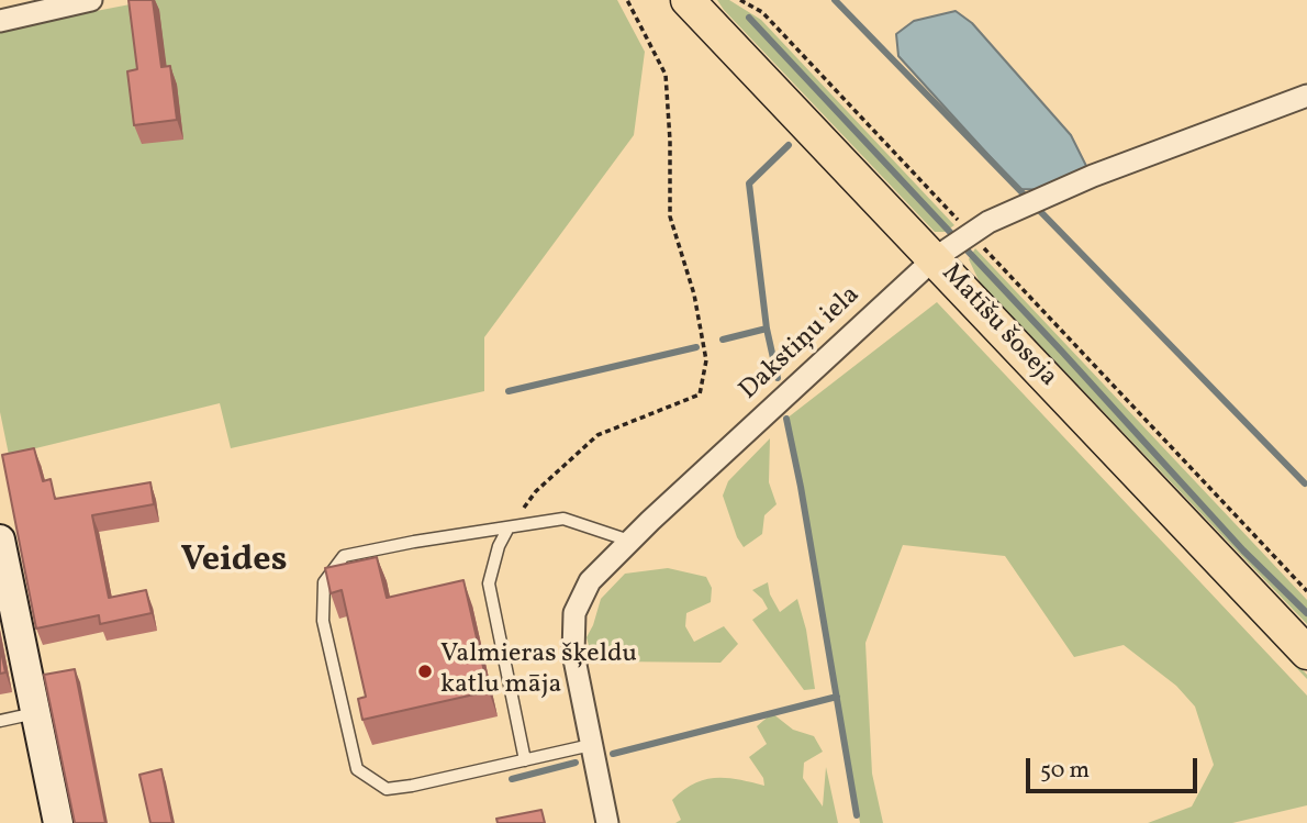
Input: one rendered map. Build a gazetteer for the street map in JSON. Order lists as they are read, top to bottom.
{
  "streets": {
    "main road": ["Matīšu šoseja"],
    "street": ["Dakstiņu iela"]
  },
  "crossings": [
    ["Matīšu šoseja", "Dakstiņu iela"]
  ],
  "districts": ["Veides"],
  "places": ["Valmieras šķeldu katlu māja"],
  "scale_bar": "50 m"
}
